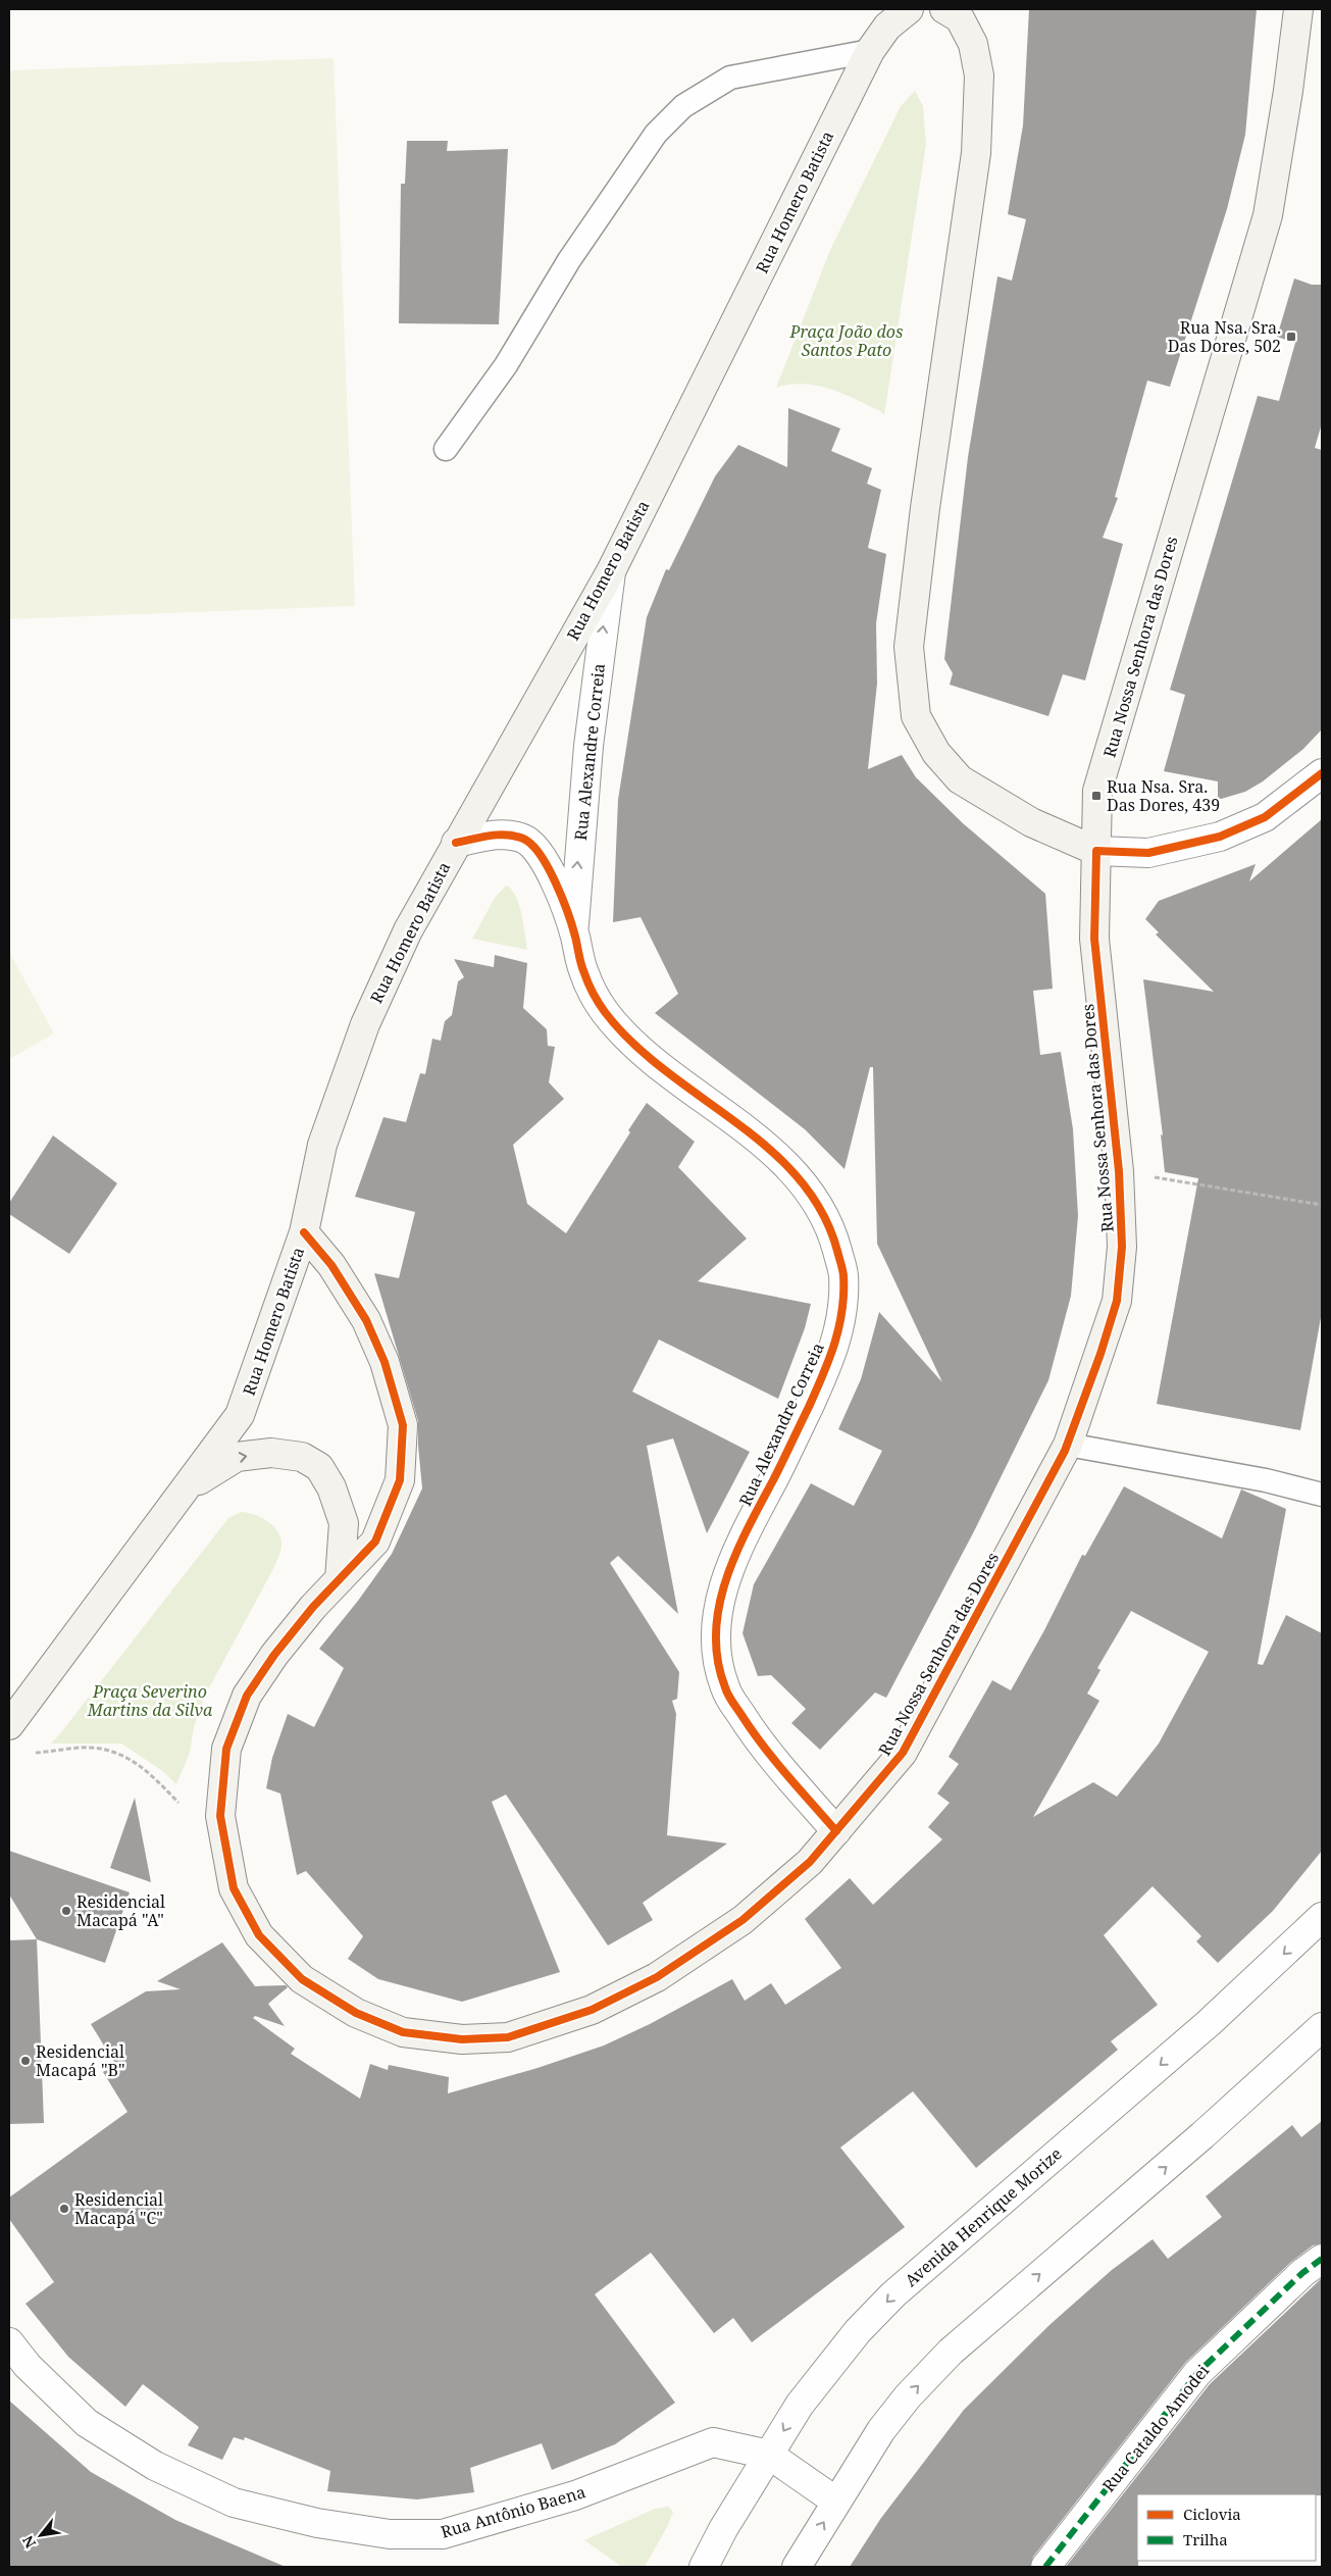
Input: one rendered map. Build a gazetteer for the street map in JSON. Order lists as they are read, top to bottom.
{
  "streets": {
    "main road": ["Rua Homero Batista", "Rua Nossa Senhora das Dores"],
    "street": [
      "Rua Alexandre Correia",
      "Avenida Henrique Morize",
      "Rua Cataldo Amodei",
      "Rua Antônio Baena"
    ]
  },
  "crossings": [
    ["Rua Homero Batista", "Rua Nossa Senhora das Dores"],
    ["Rua Homero Batista", "Rua Alexandre Correia"],
    ["Rua Nossa Senhora das Dores", "Rua Alexandre Correia"],
    ["Avenida Henrique Morize", "Rua Antônio Baena"]
  ],
  "parks": ["Praça João dos Santos Pato", "Praça Severino Martins da Silva"],
  "places": {
    "transit": ["Rua Nsa. Sra. Das Dores, 502", "Rua Nsa. Sra. Das Dores, 439"],
    "other": ["Residencial Macapá \"A\"", "Residencial Macapá \"B\"", "Residencial Macapá \"C\""]
  },
  "legend": ["Ciclovia", "Trilha"],
  "north": "bottom left"
}
